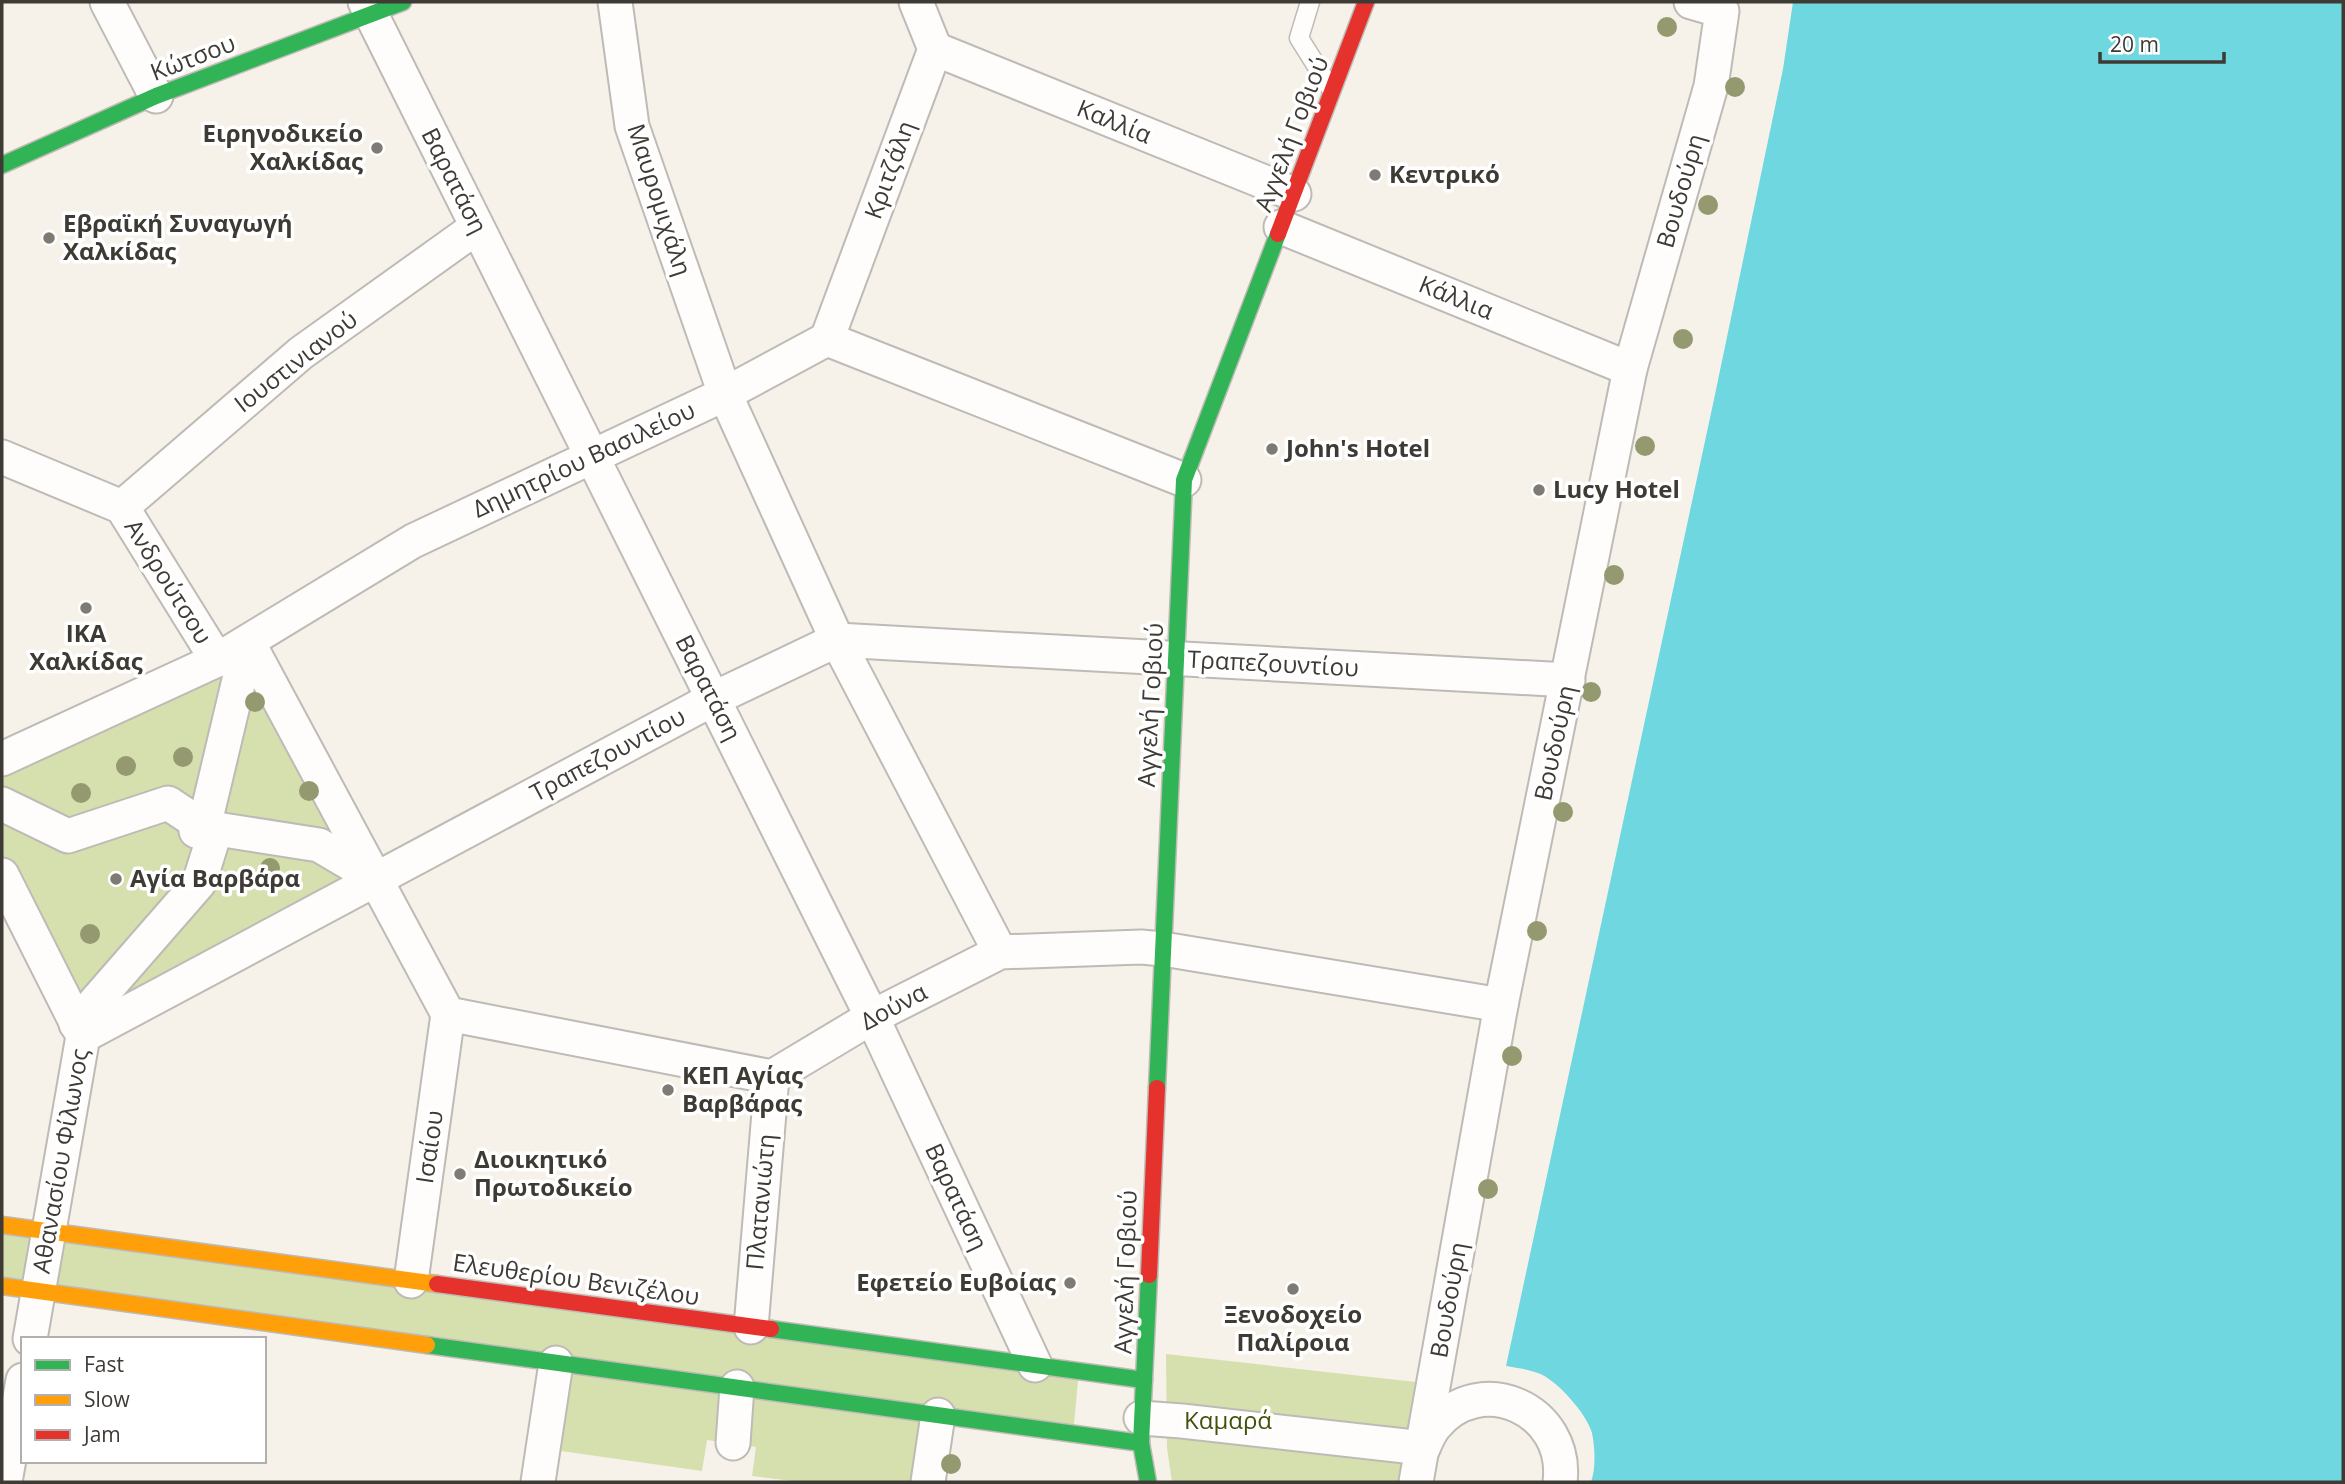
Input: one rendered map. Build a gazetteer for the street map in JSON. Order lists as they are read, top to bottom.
{
  "streets": {
    "main road": ["Κώτσου", "Αγγελή Γοβιού", "Ελευθερίου Βενιζέλου"],
    "street": [
      "Καλλία",
      "Κριτζάλη",
      "Βαρατάση",
      "Βουδούρη",
      "Μαυρομιχάλη",
      "Κάλλια",
      "Ιουστινιανού",
      "Δημητρίου Βασιλείου",
      "Ανδρούτσου",
      "Τραπεζουντίου",
      "Δούνα",
      "Ισαίου",
      "Αθανασίου Φίλωνος",
      "Πλατανιώτη"
    ]
  },
  "crossings": [
    ["Κώτσου", "Βαρατάση"],
    ["Καλλία", "Αγγελή Γοβιού"],
    ["Καλλία", "Κριτζάλη"],
    ["Αγγελή Γοβιού", "Κάλλια"],
    ["Αγγελή Γοβιού", "Τραπεζουντίου"],
    ["Αγγελή Γοβιού", "Δούνα"],
    ["Αγγελή Γοβιού", "Ελευθερίου Βενιζέλου"],
    ["Κριτζάλη", "Δημητρίου Βασιλείου"],
    ["Βαρατάση", "Ιουστινιανού"],
    ["Βαρατάση", "Δημητρίου Βασιλείου"],
    ["Βαρατάση", "Τραπεζουντίου"],
    ["Βαρατάση", "Δούνα"],
    ["Βαρατάση", "Ελευθερίου Βενιζέλου"],
    ["Βουδούρη", "Κάλλια"],
    ["Βουδούρη", "Τραπεζουντίου"],
    ["Βουδούρη", "Δούνα"],
    ["Μαυρομιχάλη", "Δημητρίου Βασιλείου"],
    ["Μαυρομιχάλη", "Τραπεζουντίου"],
    ["Μαυρομιχάλη", "Δούνα"],
    ["Ιουστινιανού", "Ανδρούτσου"],
    ["Δημητρίου Βασιλείου", "Ανδρούτσου"],
    ["Τραπεζουντίου", "Αθανασίου Φίλωνος"],
    ["Δούνα", "Πλατανιώτη"],
    ["Ισαίου", "Ελευθερίου Βενιζέλου"],
    ["Αθανασίου Φίλωνος", "Ελευθερίου Βενιζέλου"],
    ["Πλατανιώτη", "Ελευθερίου Βενιζέλου"]
  ],
  "parks": ["Καμαρά"],
  "places": [
    "Ειρηνοδικείο Χαλκίδας",
    "Κεντρικό",
    "Εβραϊκή Συναγωγή Χαλκίδας",
    "John's Hotel",
    "Lucy Hotel",
    "ΙΚΑ Χαλκίδας",
    "Αγία Βαρβάρα",
    "ΚΕΠ Αγίας Βαρβάρας",
    "Διοικητικό Πρωτοδικείο",
    "Εφετείο Ευβοίας",
    "Ξενοδοχείο Παλίροια"
  ],
  "legend": ["Fast", "Slow", "Jam"],
  "scale_bar": "20 m"
}
